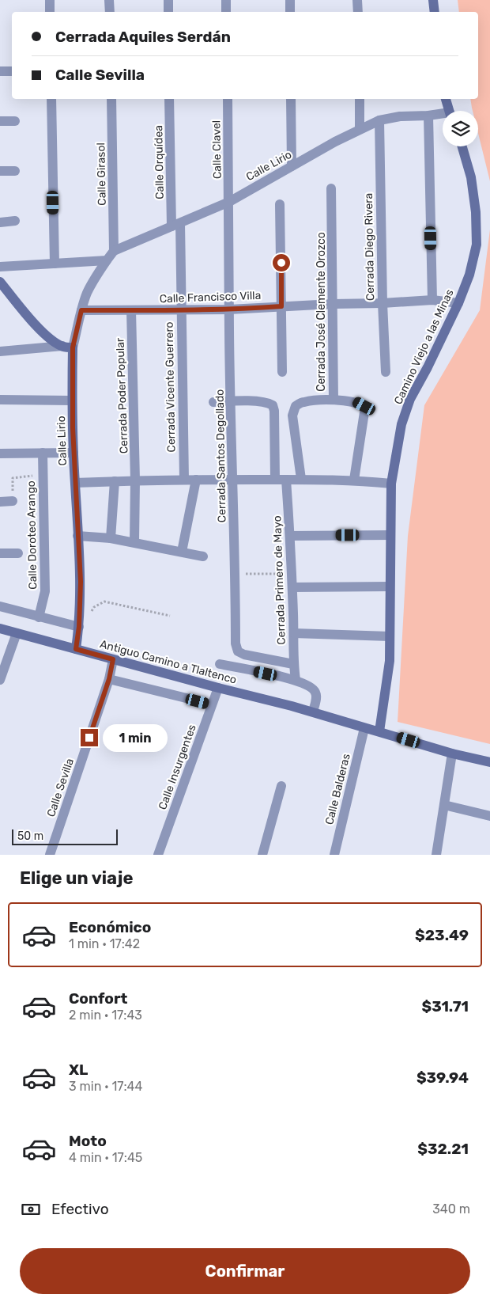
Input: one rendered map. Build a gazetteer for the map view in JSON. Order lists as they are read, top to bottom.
{
  "streets": {
    "street": [
      "Calle Clavel",
      "Calle Orquídea",
      "Calle Lirio",
      "Calle Girasol",
      "Cerrada Diego Rivera",
      "Calle Francisco Villa",
      "Cerrada José Clemente Orozco",
      "Camino Viejo a las Minas",
      "Cerrada Vicente Guerrero",
      "Cerrada Poder Popular",
      "Cerrada Santos Degollado",
      "Calle Doroteo Arango",
      "Cerrada Primero de Mayo",
      "Antiguo Camino a Tlaltenco",
      "Calle Insurgentes",
      "Calle Sevilla",
      "Calle Balderas"
    ]
  },
  "crossings": [
    ["Calle Clavel", "Calle Lirio"],
    ["Calle Clavel", "Cerrada Santos Degollado"],
    ["Calle Orquídea", "Calle Lirio"],
    ["Calle Orquídea", "Cerrada Vicente Guerrero"],
    ["Calle Lirio", "Calle Girasol"],
    ["Calle Lirio", "Cerrada Diego Rivera"],
    ["Calle Lirio", "Calle Francisco Villa"],
    ["Calle Lirio", "Cerrada Vicente Guerrero"],
    ["Calle Lirio", "Cerrada Santos Degollado"],
    ["Calle Lirio", "Antiguo Camino a Tlaltenco"],
    ["Cerrada Diego Rivera", "Calle Francisco Villa"],
    ["Calle Francisco Villa", "Cerrada José Clemente Orozco"],
    ["Calle Francisco Villa", "Camino Viejo a las Minas"],
    ["Calle Francisco Villa", "Cerrada Vicente Guerrero"],
    ["Calle Francisco Villa", "Cerrada Poder Popular"],
    ["Calle Francisco Villa", "Cerrada Santos Degollado"],
    ["Camino Viejo a las Minas", "Antiguo Camino a Tlaltenco"],
    ["Cerrada Santos Degollado", "Cerrada Primero de Mayo"],
    ["Antiguo Camino a Tlaltenco", "Calle Insurgentes"],
    ["Antiguo Camino a Tlaltenco", "Calle Sevilla"],
    ["Antiguo Camino a Tlaltenco", "Calle Balderas"]
  ],
  "scale_bar": "50 m",
  "page": {
    "banner": ["Cerrada Aquiles Serdán", "Calle Sevilla"],
    "bubble": "1 min",
    "scale": "50 m",
    "heading": "Elige un viaje",
    "list": [
      {
        "name": "Económico",
        "note": "1 min · 17:42",
        "value": "$23.49"
      },
      {
        "name": "Confort",
        "note": "2 min · 17:43",
        "value": "$31.71"
      },
      {
        "name": "XL",
        "note": "3 min · 17:44",
        "value": "$39.94"
      },
      {
        "name": "Moto",
        "note": "4 min · 17:45",
        "value": "$32.21"
      }
    ],
    "pay": ["Efectivo", "340 m"],
    "buttons": "Confirmar"
  }
}
